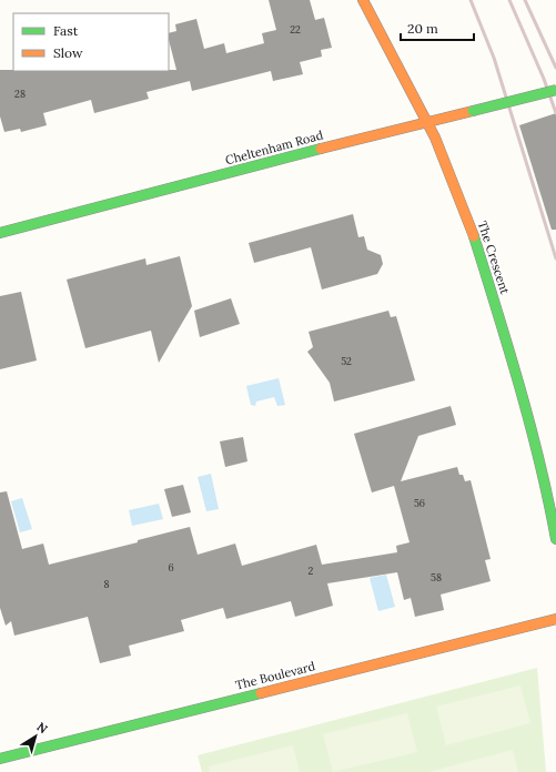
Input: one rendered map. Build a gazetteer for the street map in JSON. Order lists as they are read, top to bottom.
{
  "streets": {
    "street": ["Cheltenham Road", "The Crescent", "The Boulevard"]
  },
  "crossings": [
    ["Cheltenham Road", "The Crescent"]
  ],
  "house_numbers": [
    "22",
    "28",
    "52",
    "56",
    "6",
    "2",
    "58",
    "8"
  ],
  "legend": ["Fast", "Slow"],
  "scale_bar": "20 m",
  "north": "top right"
}
